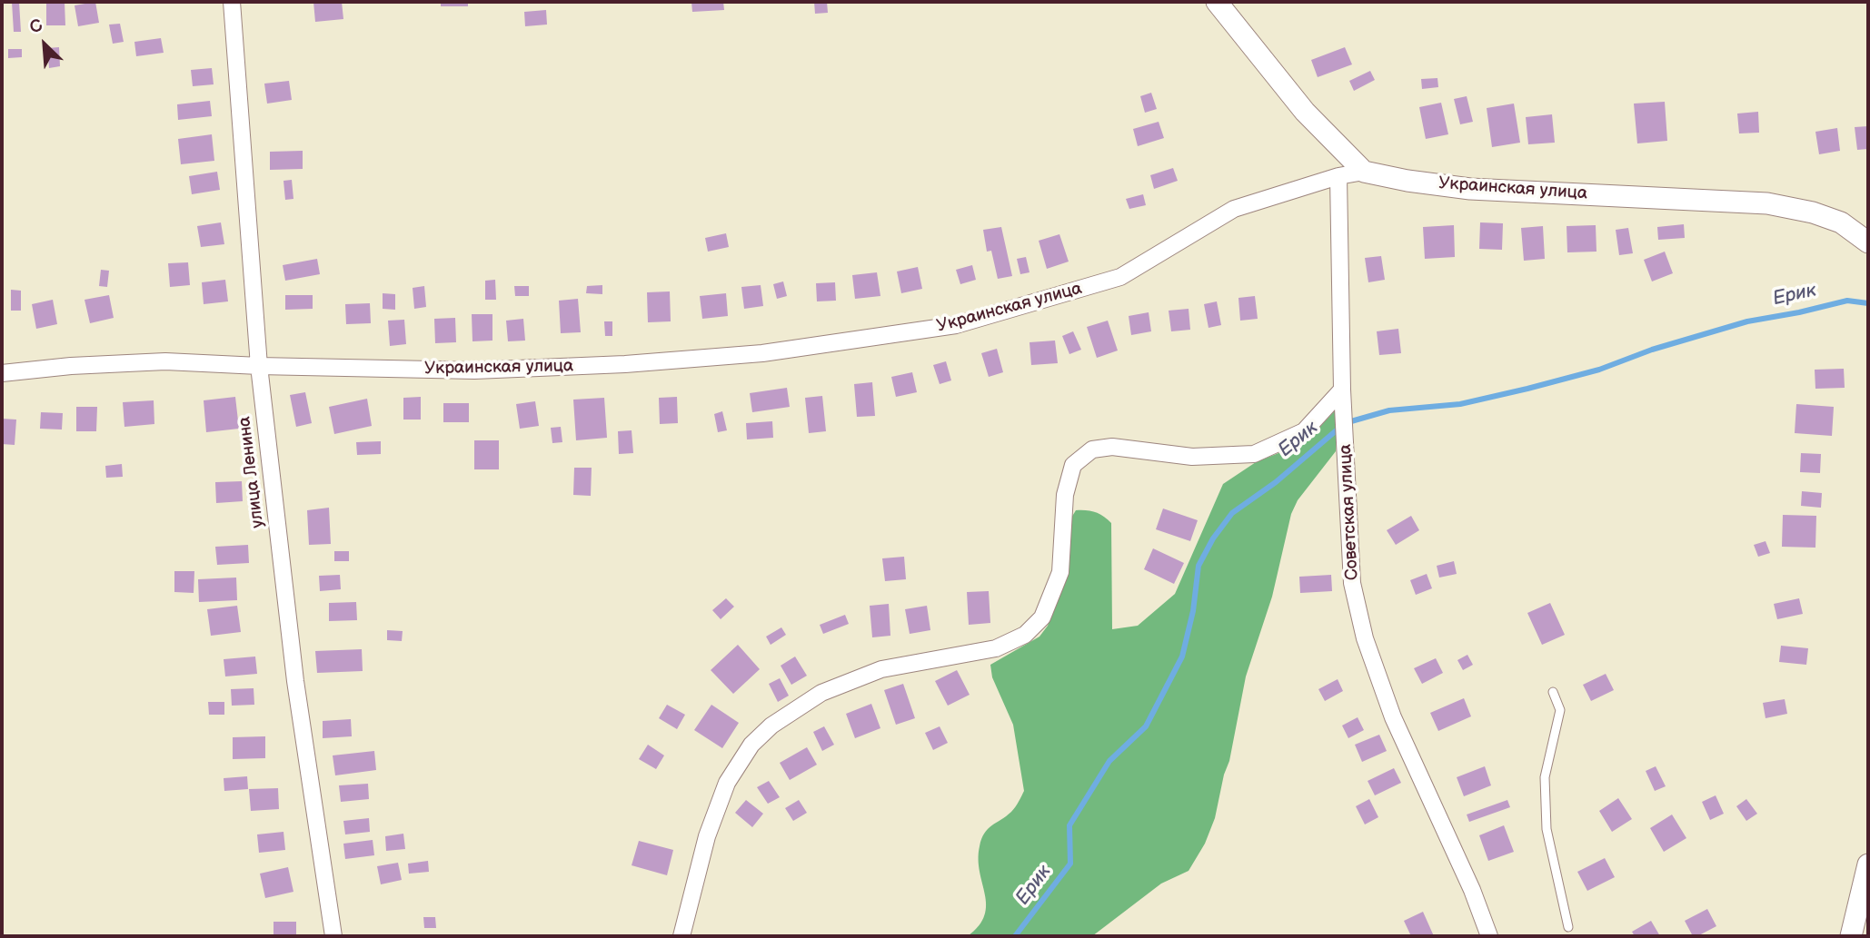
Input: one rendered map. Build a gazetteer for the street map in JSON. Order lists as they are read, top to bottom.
{
  "streets": {
    "street": ["Украинская улица", "улица Ленина", "Советская улица"]
  },
  "crossings": [
    ["Украинская улица", "улица Ленина"],
    ["Украинская улица", "Советская улица"]
  ],
  "water": ["Ерик"],
  "north": "top left"
}
